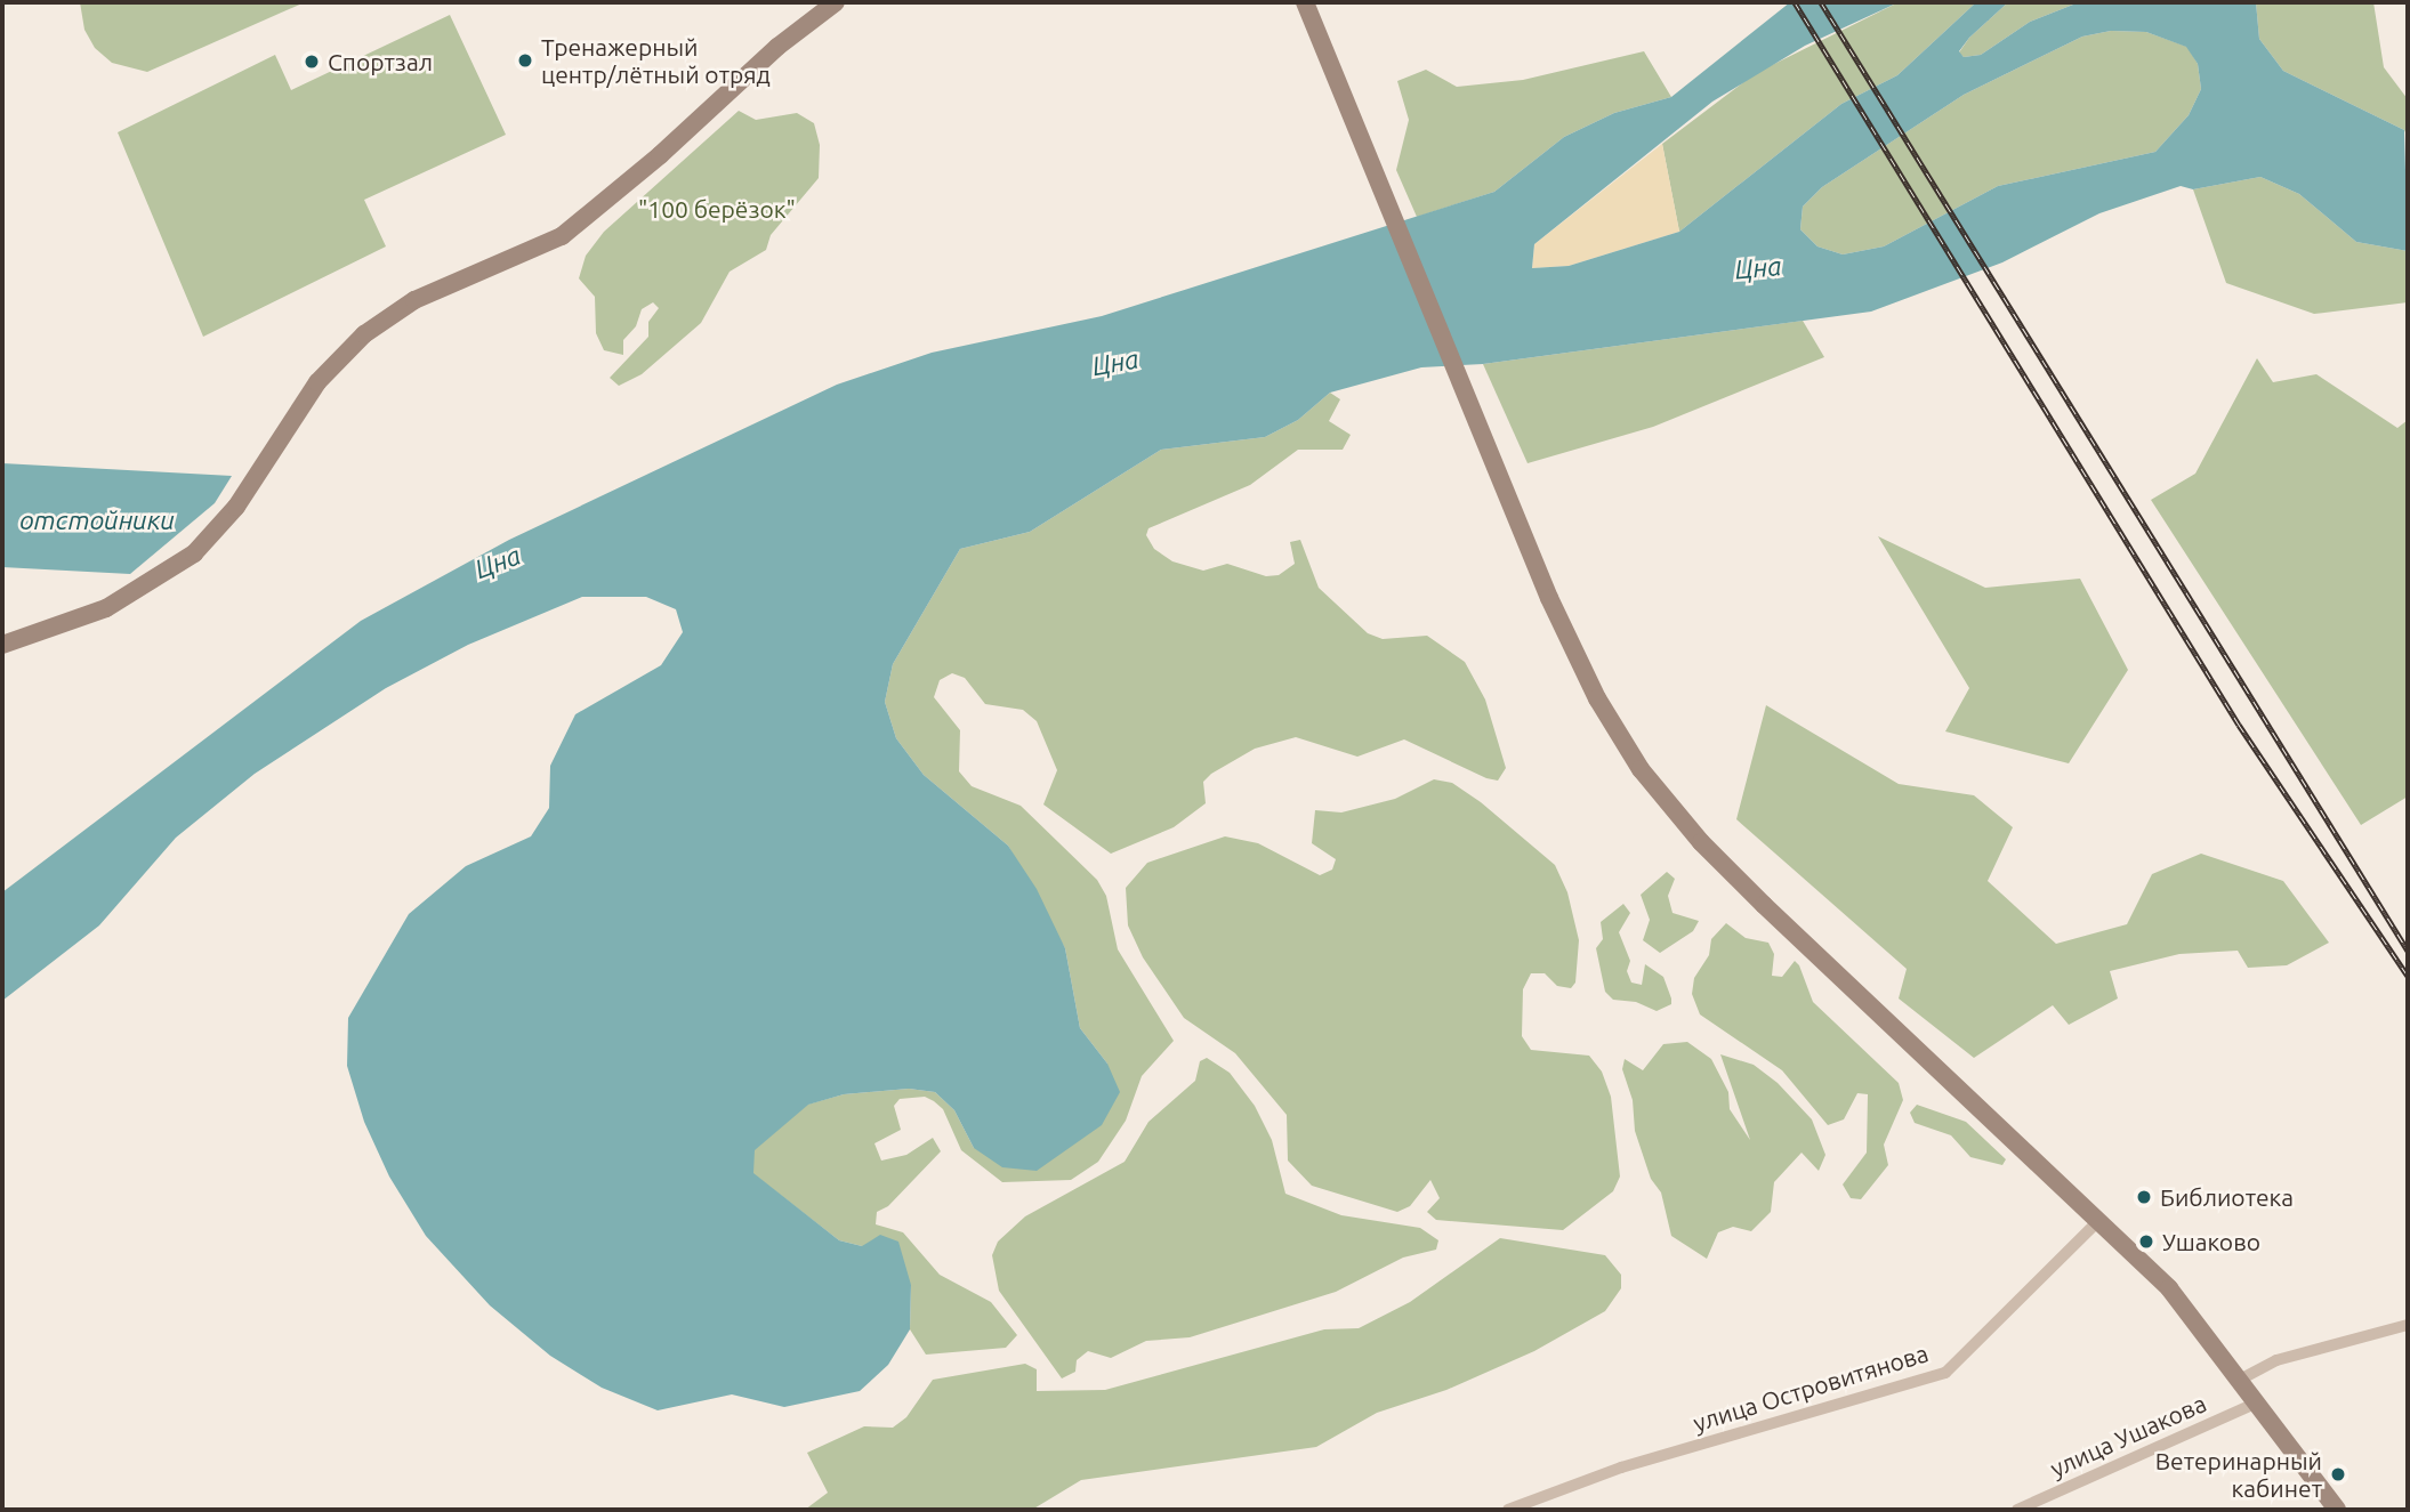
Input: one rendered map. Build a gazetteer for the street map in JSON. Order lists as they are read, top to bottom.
{
  "streets": {
    "street": ["улица Островитянова", "улица Ушакова"]
  },
  "water": ["Цна", "отстойники"],
  "parks": ["\"100 берёзок\""],
  "places": [
    "Тренажерный центр/лётный отряд",
    "Спортзал",
    "Библиотека",
    "Ушаково",
    "Ветеринарный кабинет"
  ]
}
